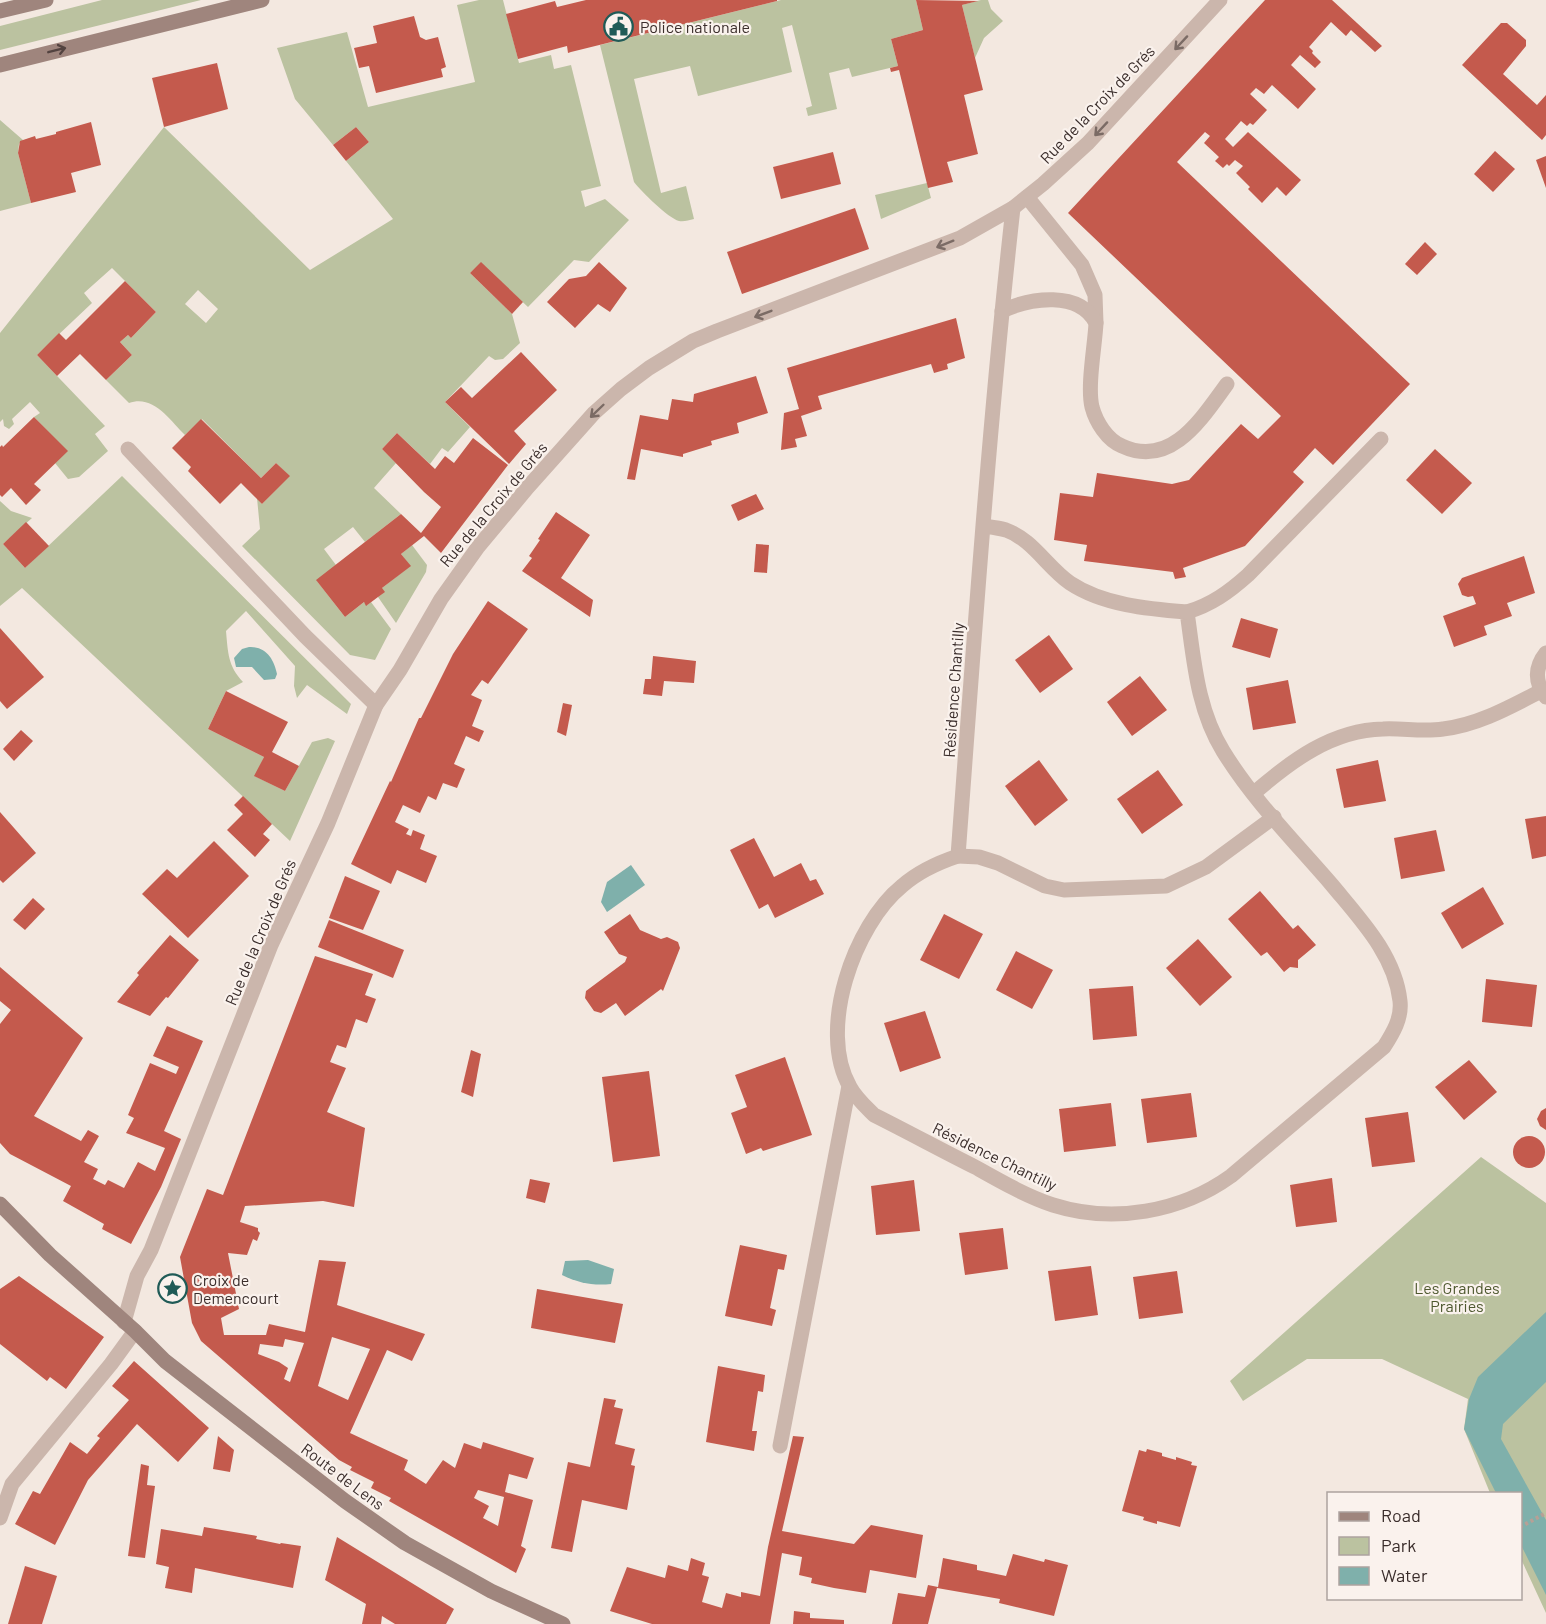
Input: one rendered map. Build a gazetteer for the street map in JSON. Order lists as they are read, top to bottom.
{
  "streets": {
    "main road": ["Route de Lens"],
    "street": ["Rue de la Croix de Grés", "Résidence Chantilly"]
  },
  "crossings": [
    ["Rue de la Croix de Grés", "Résidence Chantilly"],
    ["Rue de la Croix de Grés", "Route de Lens"]
  ],
  "one_way": ["Rue de la Croix de Grés"],
  "parks": ["Les Grandes Prairies"],
  "places": {
    "public building": ["Police nationale"],
    "place": ["Croix de Demencourt"]
  },
  "legend": ["Road", "Park", "Water"]
}
